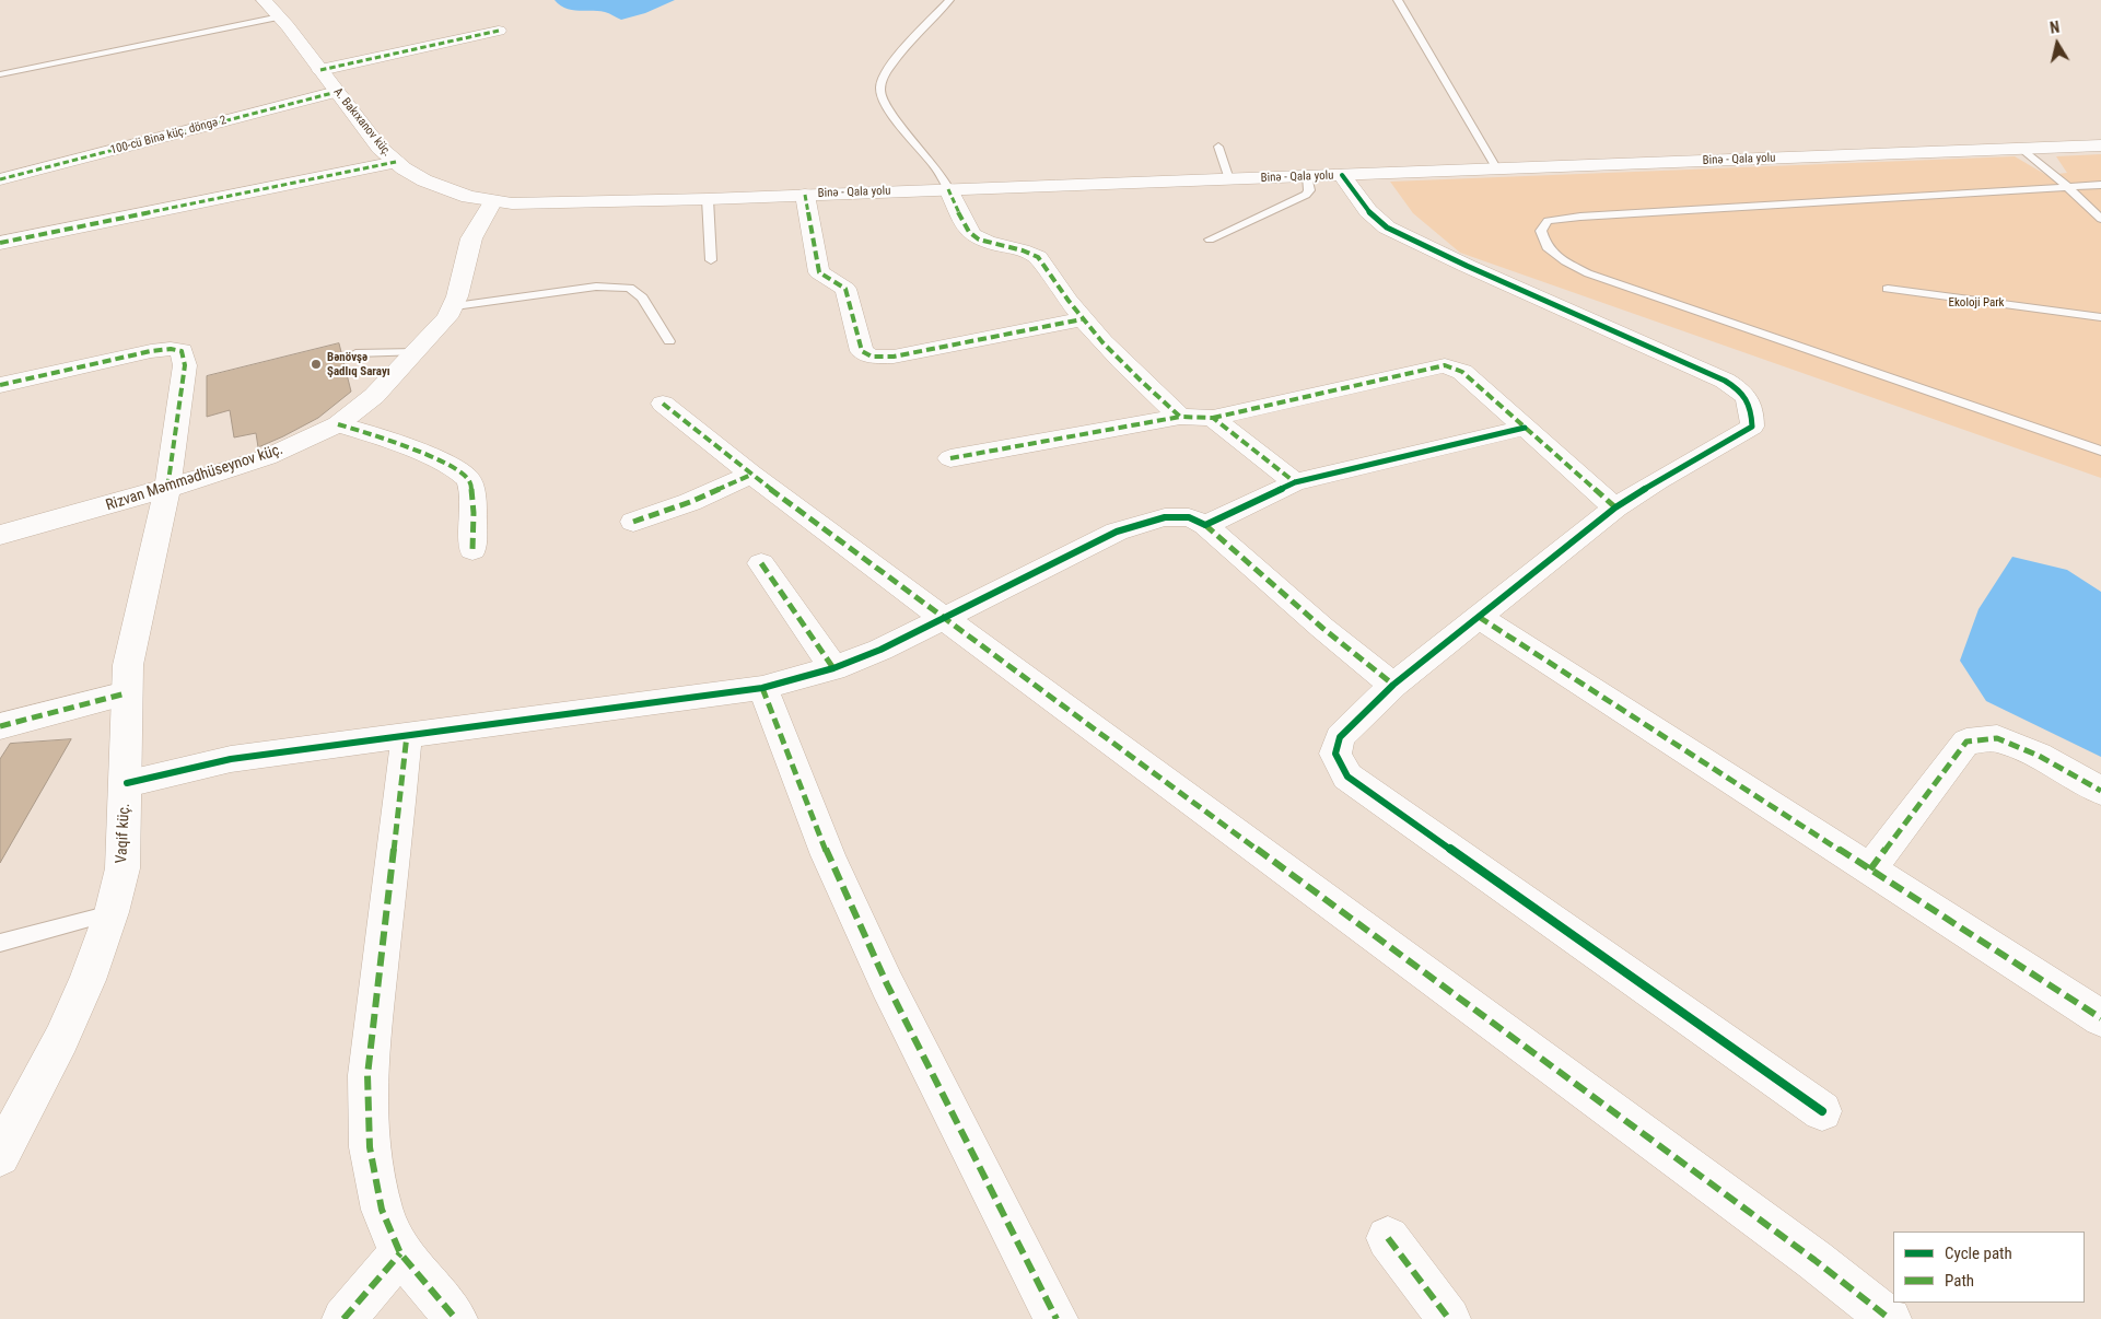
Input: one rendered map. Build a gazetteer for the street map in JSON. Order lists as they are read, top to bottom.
{
  "streets": {
    "street": [
      "A. Bakıxanov küç.",
      "100-cü Binə küç. döngə 2",
      "Binə - Qala yolu",
      "Rizvan Məmmədhüseynov küç.",
      "Vaqif küç."
    ]
  },
  "crossings": [
    ["A. Bakıxanov küç.", "100-cü Binə küç. döngə 2"],
    ["A. Bakıxanov küç.", "Binə - Qala yolu"],
    ["A. Bakıxanov küç.", "Rizvan Məmmədhüseynov küç."],
    ["Binə - Qala yolu", "Rizvan Məmmədhüseynov küç."],
    ["Rizvan Məmmədhüseynov küç.", "Vaqif küç."]
  ],
  "parks": ["Ekoloji Park"],
  "places": ["Bənövşə Şadlıq Sarayı"],
  "legend": ["Cycle path", "Path"],
  "north": "top"
}
